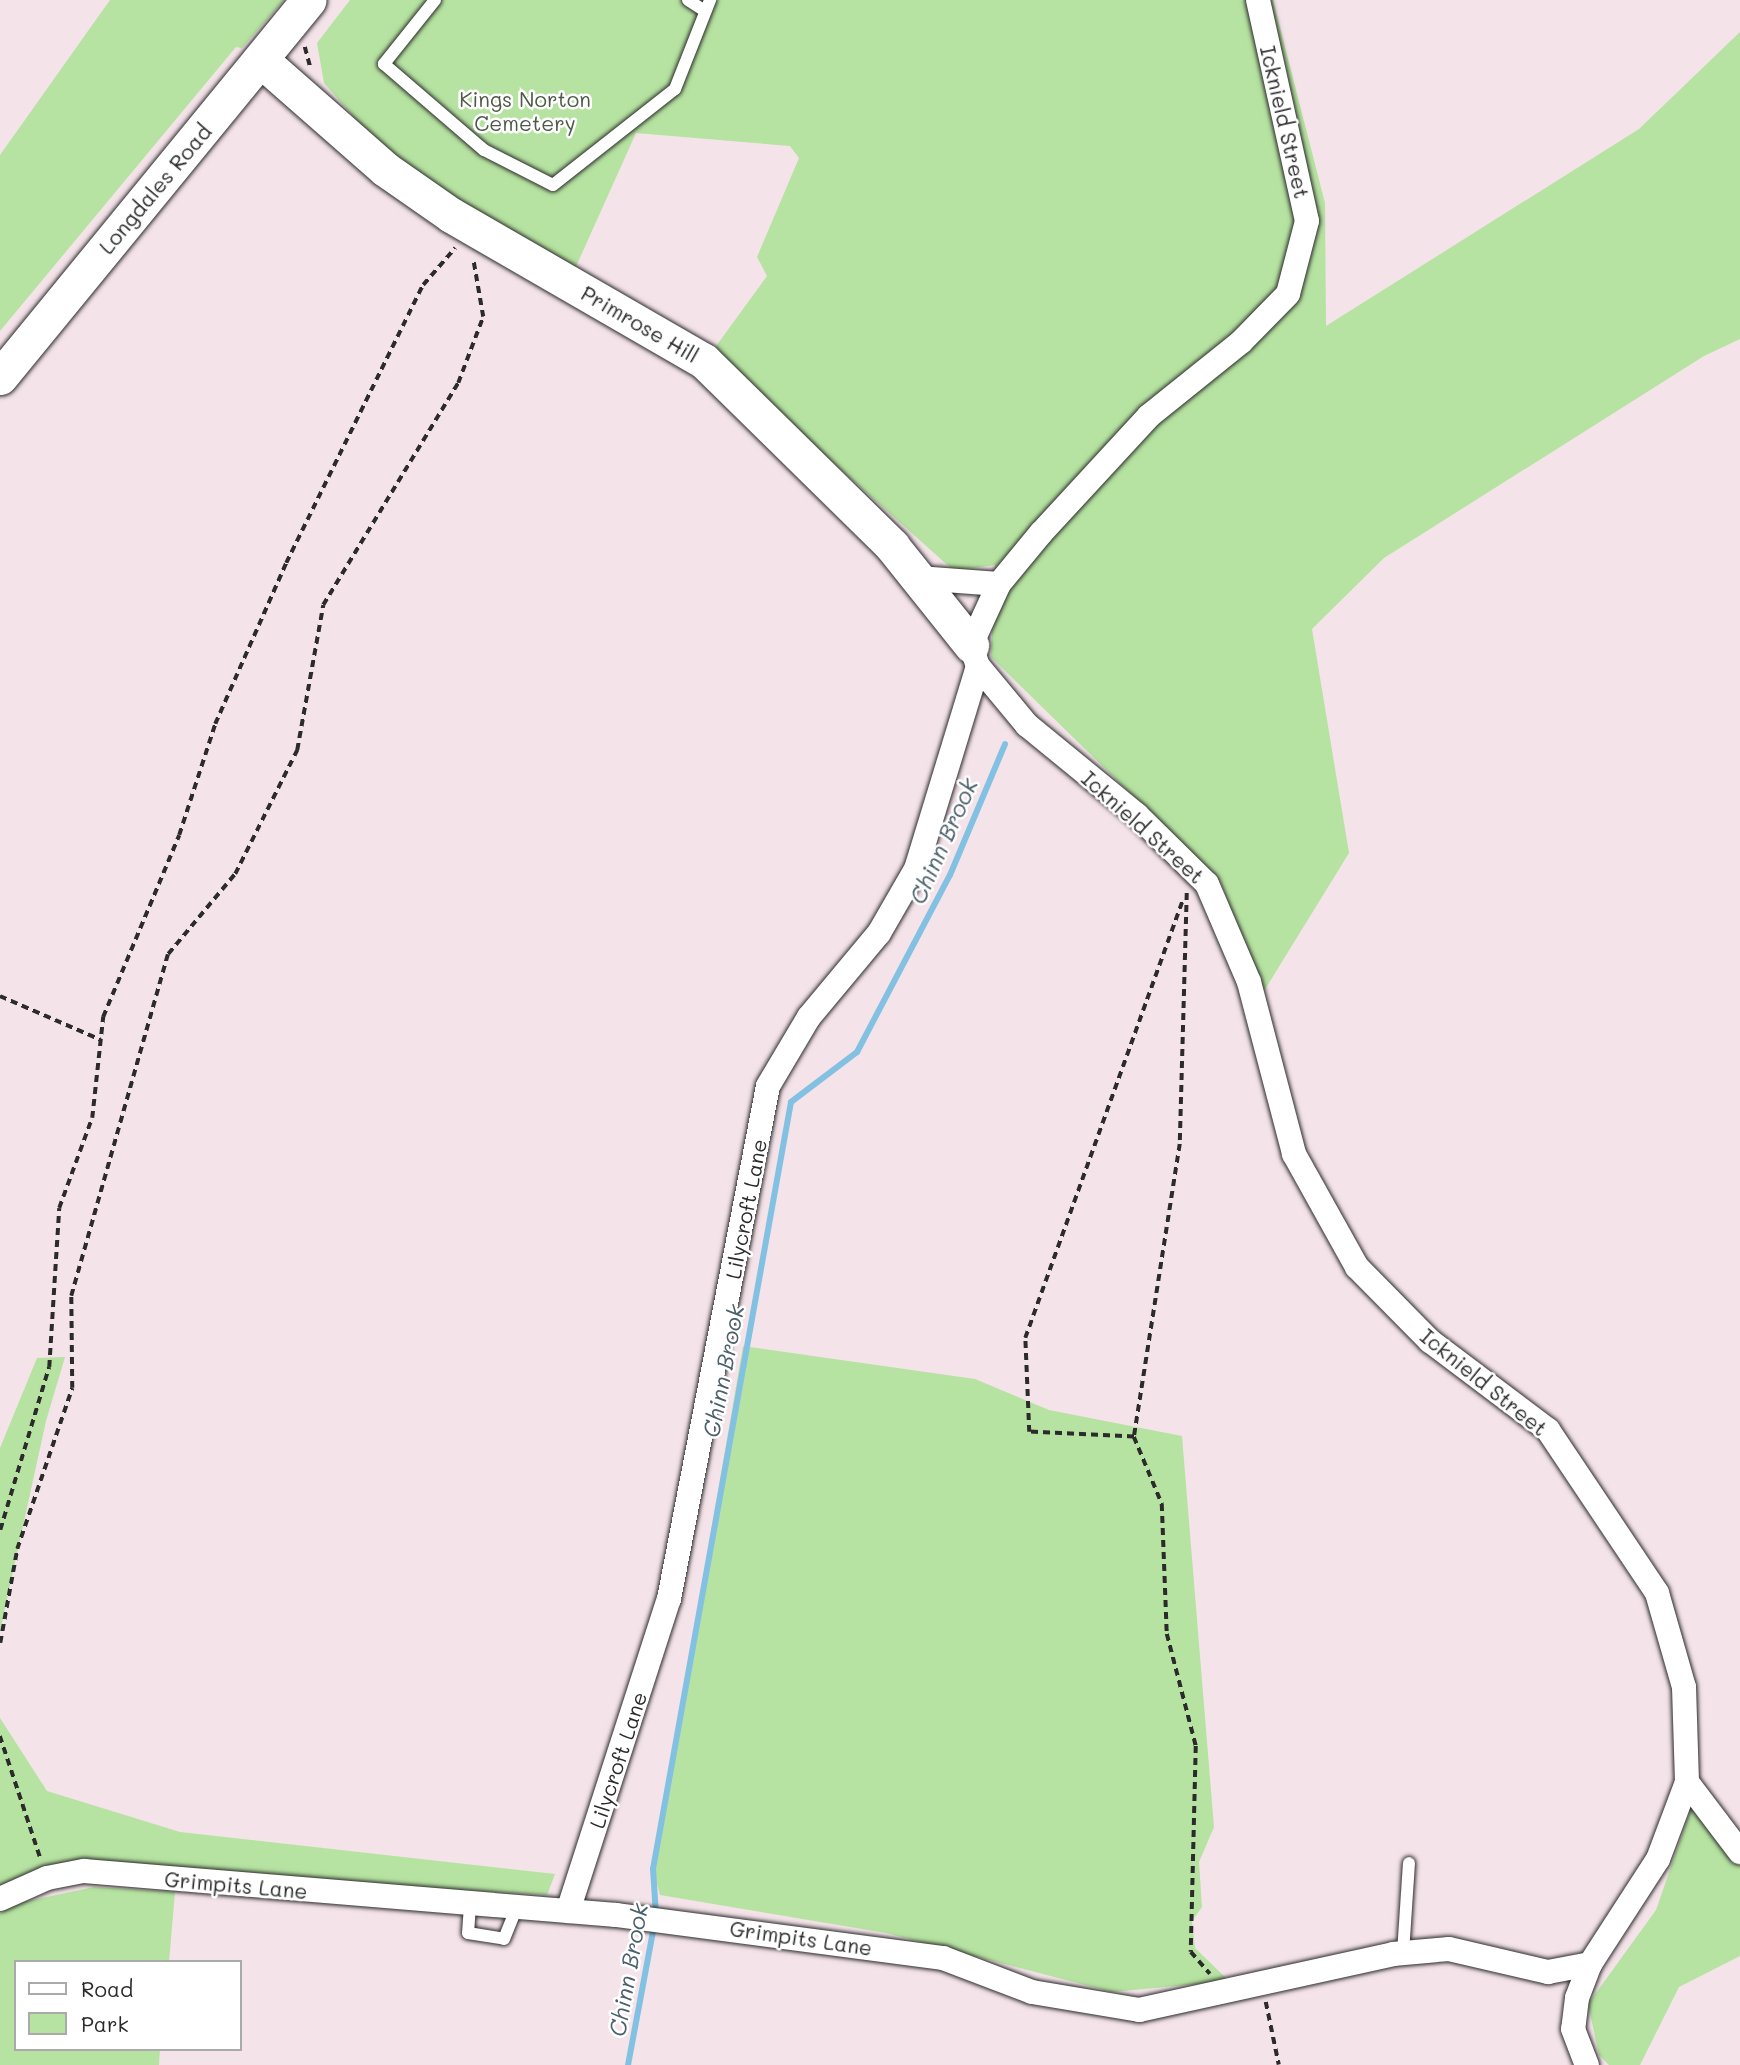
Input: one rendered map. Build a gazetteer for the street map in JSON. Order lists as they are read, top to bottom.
{
  "streets": {
    "street": [
      "Icknield Street",
      "Longdales Road",
      "Primrose Hill",
      "Lilycroft Lane",
      "Grimpits Lane"
    ]
  },
  "crossings": [
    ["Icknield Street", "Primrose Hill"],
    ["Icknield Street", "Lilycroft Lane"],
    ["Icknield Street", "Grimpits Lane"],
    ["Longdales Road", "Primrose Hill"],
    ["Primrose Hill", "Lilycroft Lane"],
    ["Lilycroft Lane", "Grimpits Lane"]
  ],
  "water": ["Chinn Brook"],
  "parks": ["Kings Norton Cemetery"],
  "legend": ["Road", "Park"]
}
